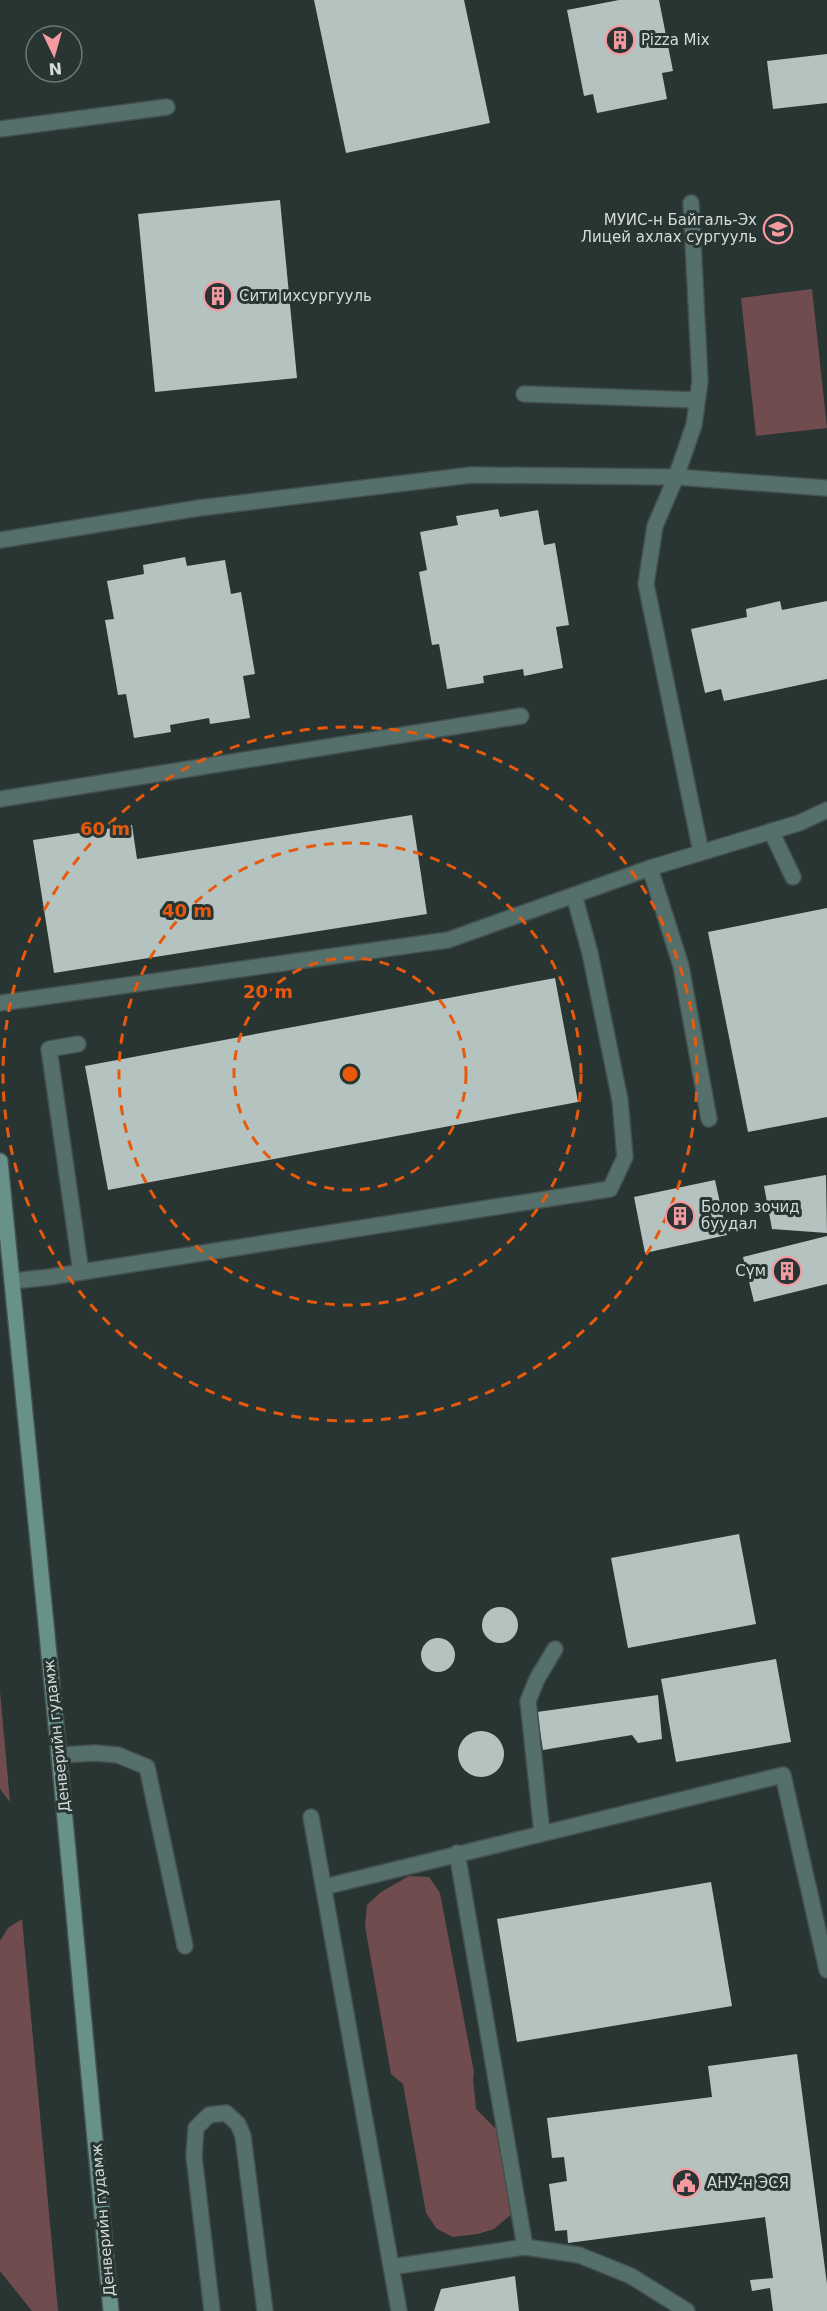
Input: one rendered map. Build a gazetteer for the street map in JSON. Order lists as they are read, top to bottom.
{
  "streets": {
    "street": ["Денверийн гудамж"]
  },
  "places": {
    "building": [
      "Pizza Mix",
      "Сити ихсургууль",
      "Болор зочид буудал",
      "Сүм"
    ],
    "school or university": ["МУИС-н Байгаль-Эх Лицей ахлах сургууль"],
    "public building": ["АНУ-н ЭСЯ"]
  },
  "north": "bottom",
  "rings": ["60 m", "40 m", "20 m"]
}
